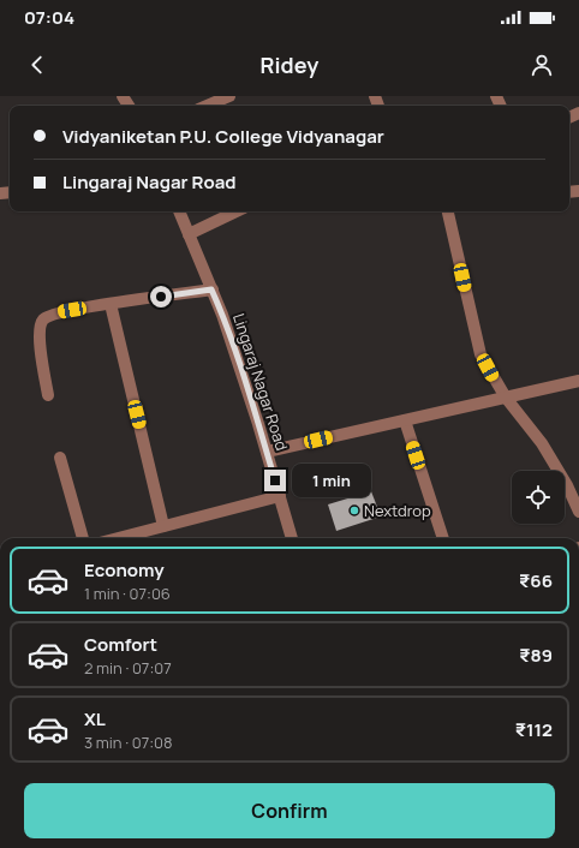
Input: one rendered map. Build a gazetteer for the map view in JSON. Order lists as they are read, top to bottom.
{
  "streets": {
    "street": ["Lingaraj Nagar Road"]
  },
  "places": ["Nextdrop"],
  "page": {
    "status": "07:04",
    "header": "Ridey",
    "banner": ["Vidyaniketan P.U. College Vidyanagar", "Lingaraj Nagar Road"],
    "bubble": "1 min",
    "list": [
      {
        "name": "Economy",
        "note": "1 min · 07:06",
        "value": "₹66"
      },
      {
        "name": "Comfort",
        "note": "2 min · 07:07",
        "value": "₹89"
      },
      {
        "name": "XL",
        "note": "3 min · 07:08",
        "value": "₹112"
      }
    ],
    "buttons": "Confirm"
  }
}
